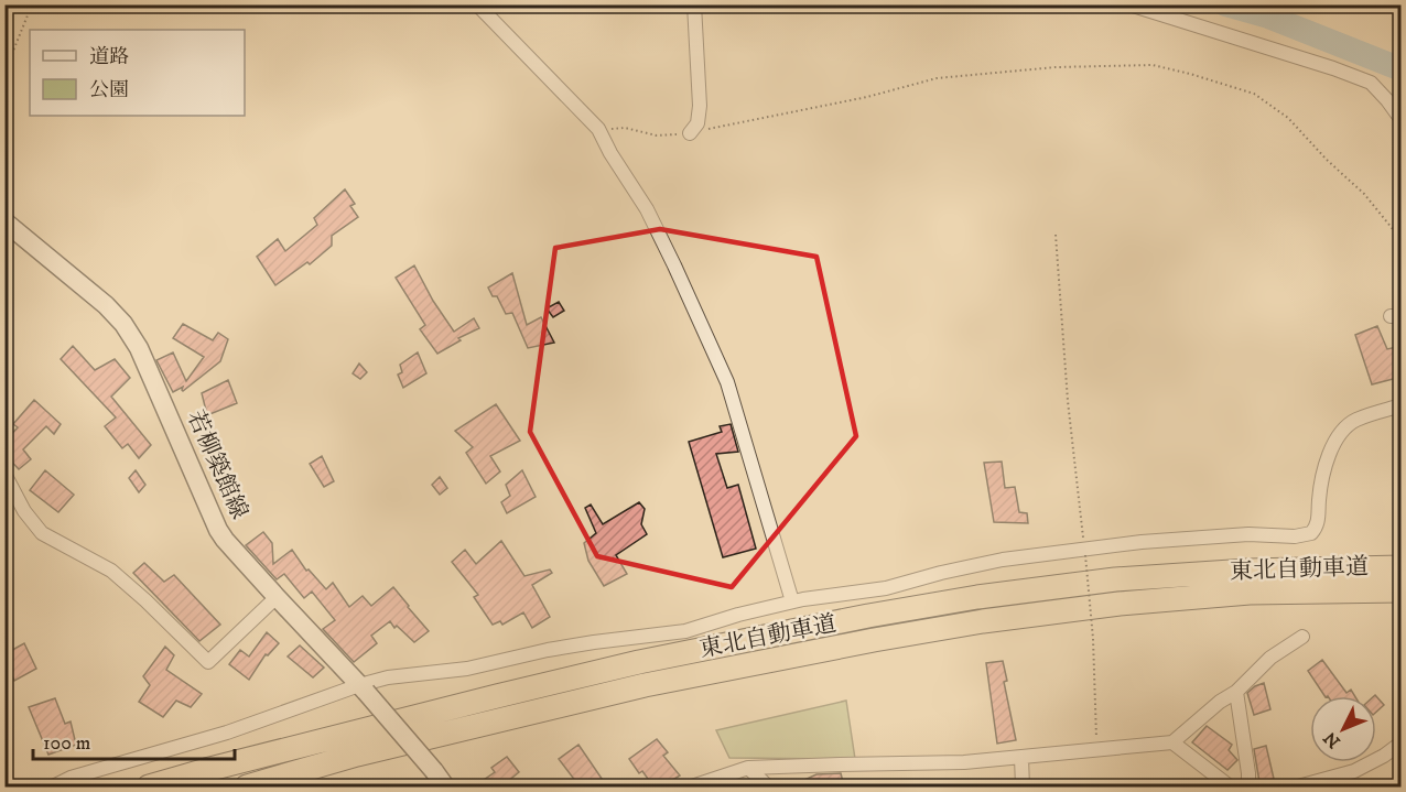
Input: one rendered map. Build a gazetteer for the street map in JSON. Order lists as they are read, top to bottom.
{
  "streets": {
    "highway": ["東北自動車道"],
    "main road": ["若柳築館線"]
  },
  "legend": ["道路", "公園"],
  "scale_bar": "100 m",
  "north": "bottom left"
}
